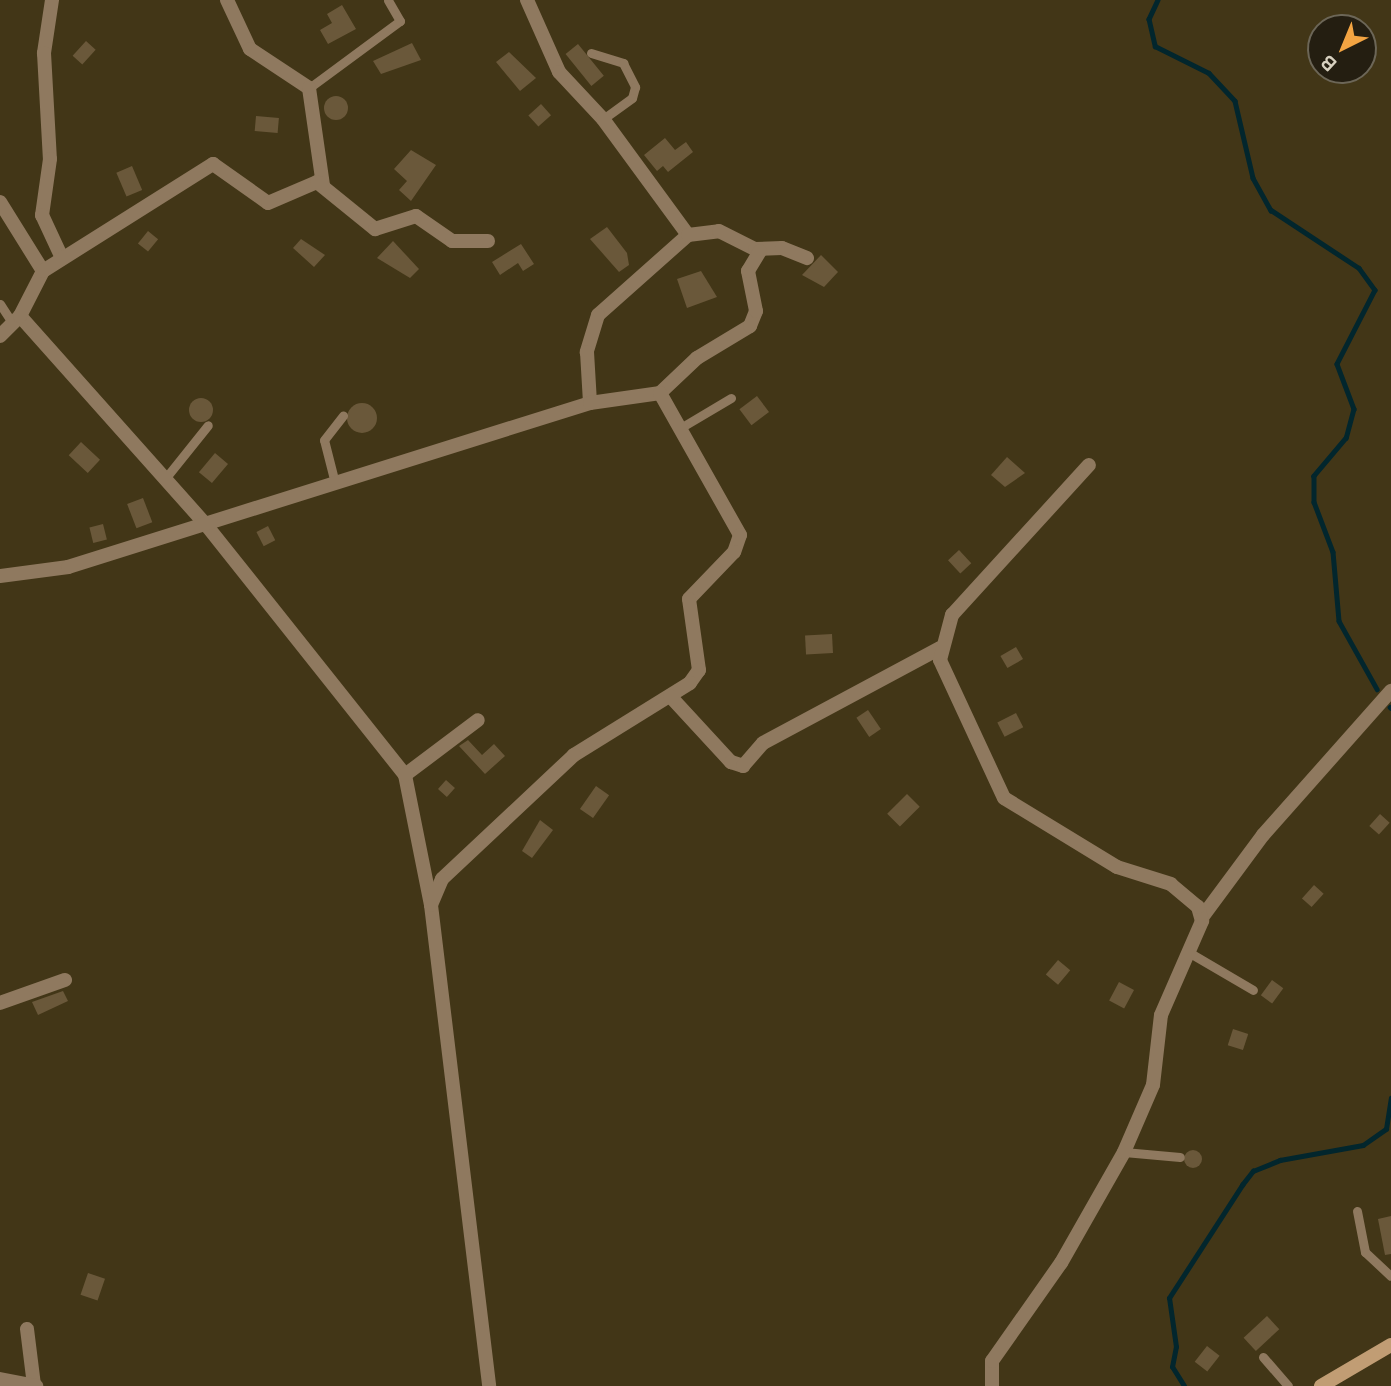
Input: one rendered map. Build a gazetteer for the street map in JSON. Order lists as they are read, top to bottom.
{
  "north": "bottom left"
}
